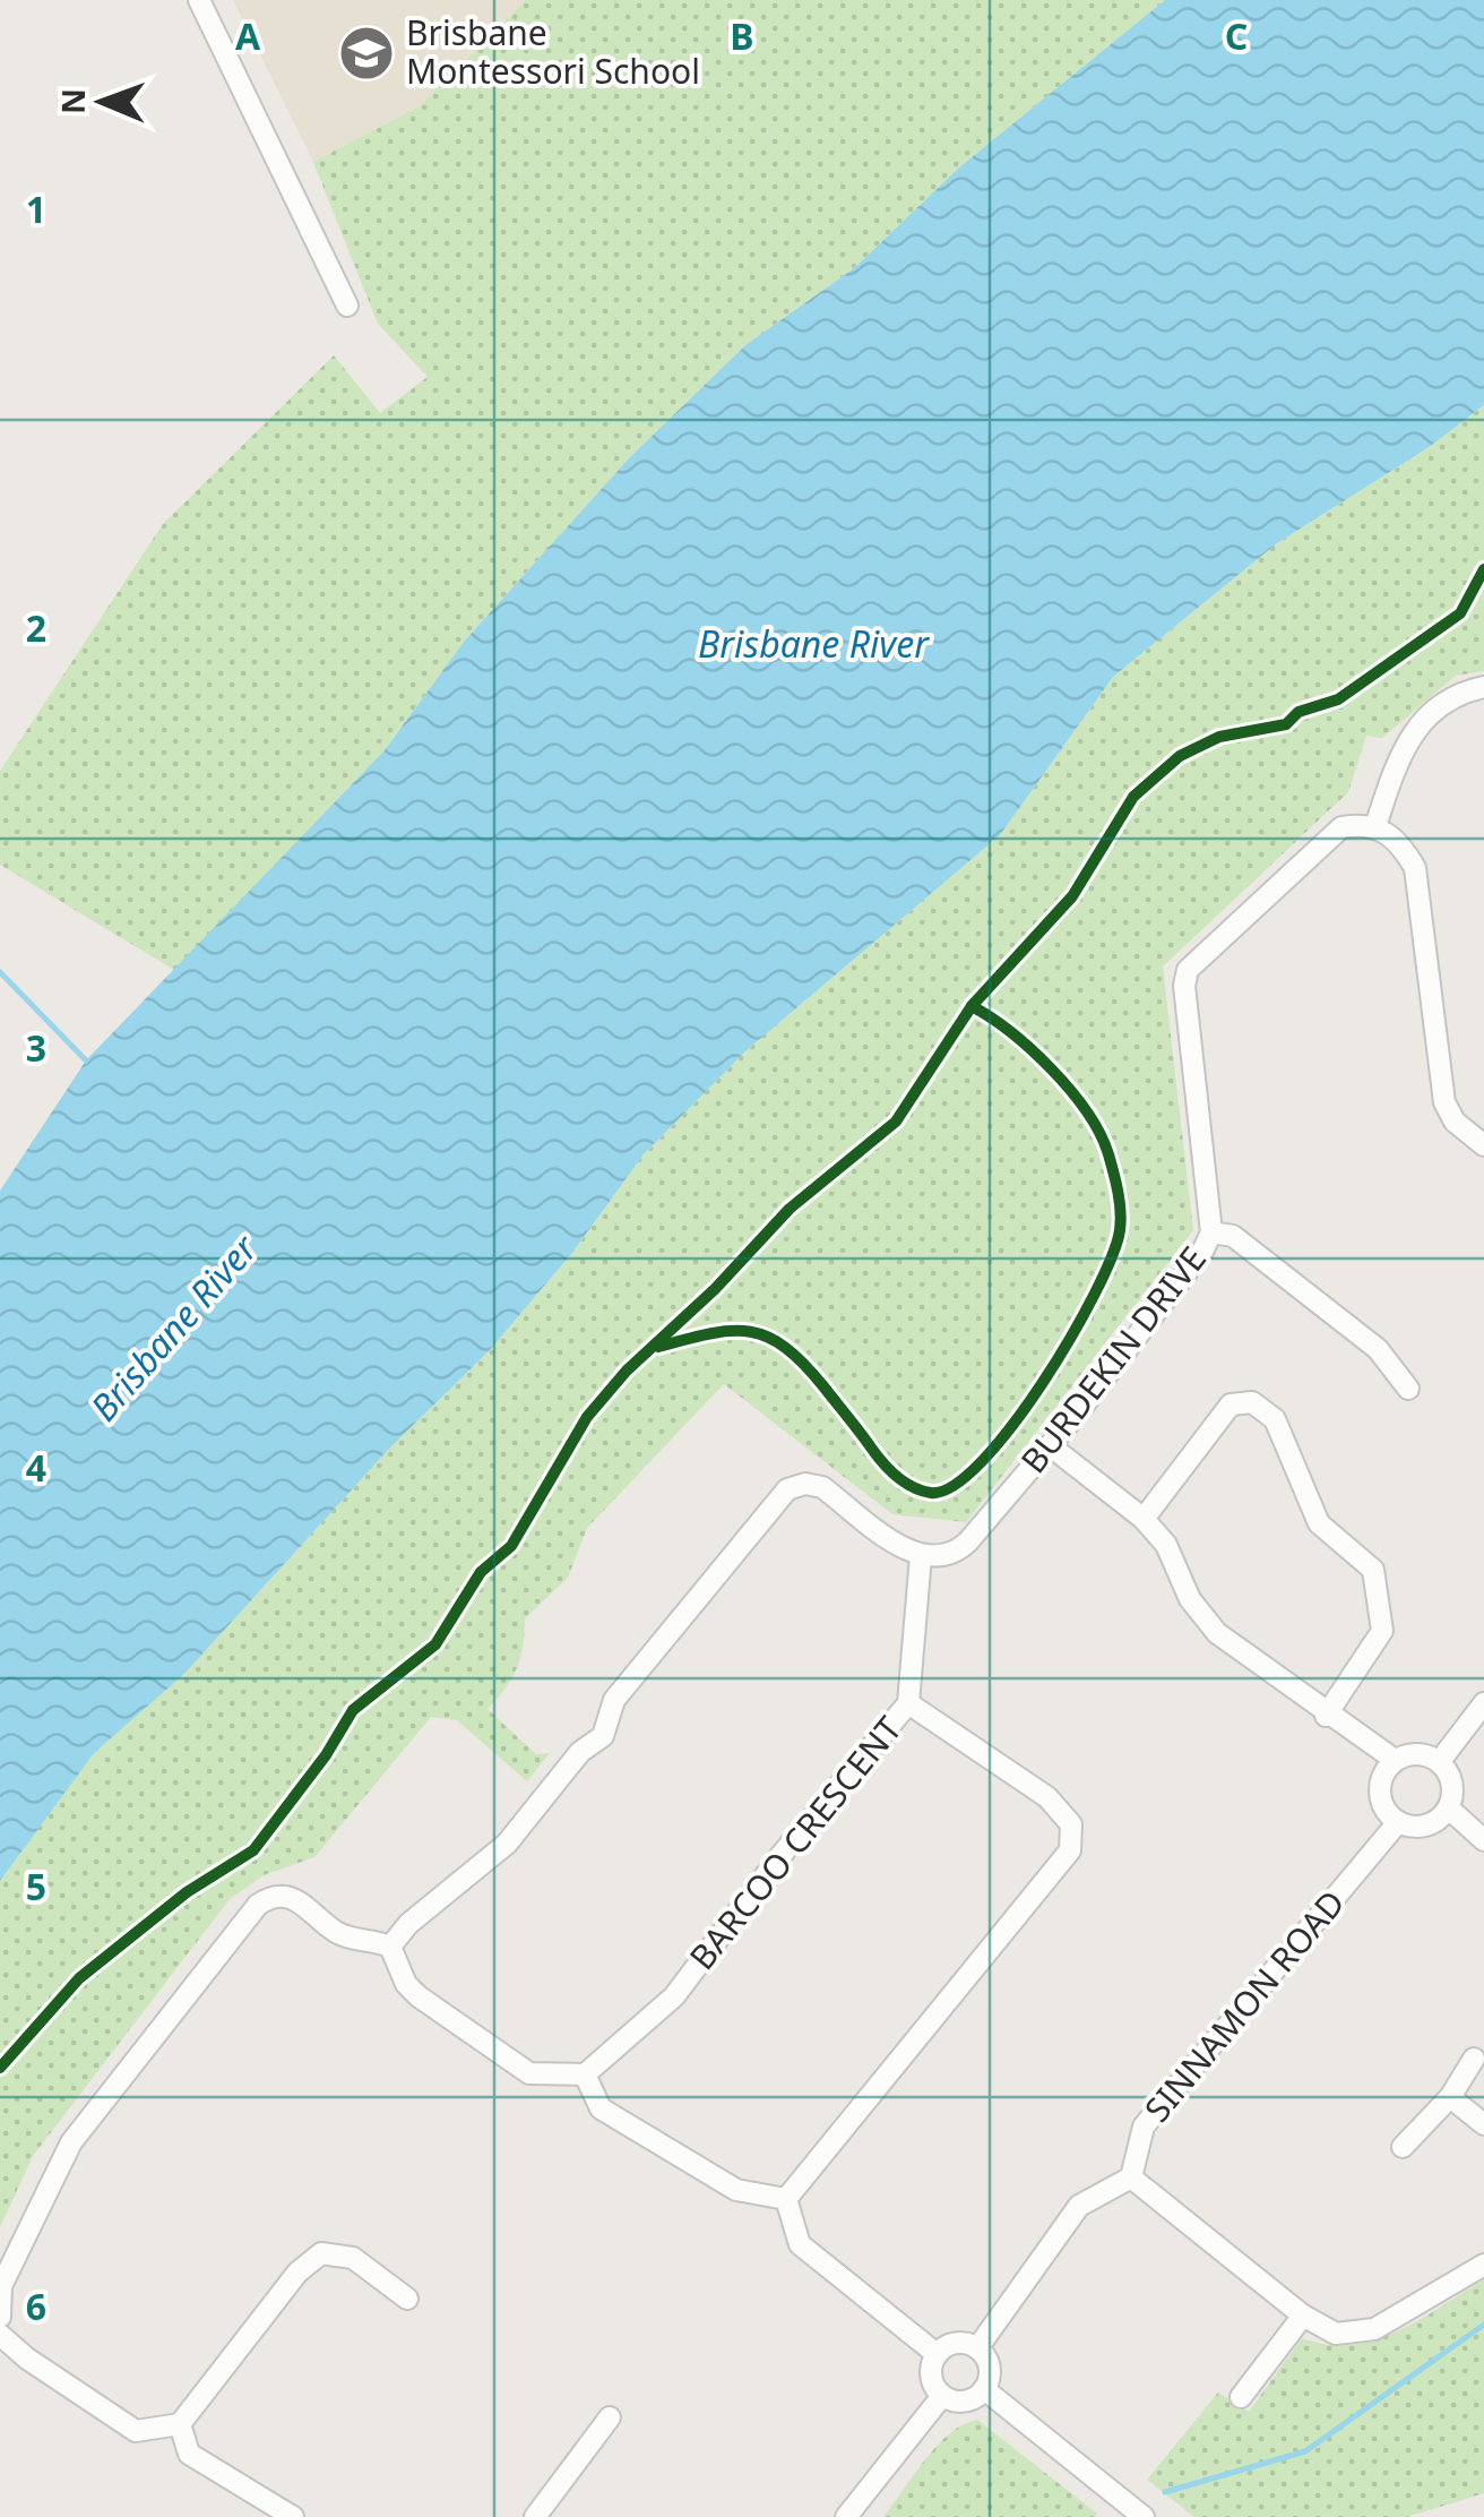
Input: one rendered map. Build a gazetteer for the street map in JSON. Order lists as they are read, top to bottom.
{
  "streets": {
    "street": ["BURDEKIN DRIVE", "BARCOO CRESCENT", "SINNAMON ROAD"]
  },
  "water": ["Brisbane River"],
  "places": {
    "school or university": ["Brisbane Montessori School"]
  },
  "north": "left",
  "grid": {
    "columns": ["A", "B", "C"],
    "rows": [
      "1",
      "2",
      "3",
      "4",
      "5",
      "6"
    ]
  }
}
